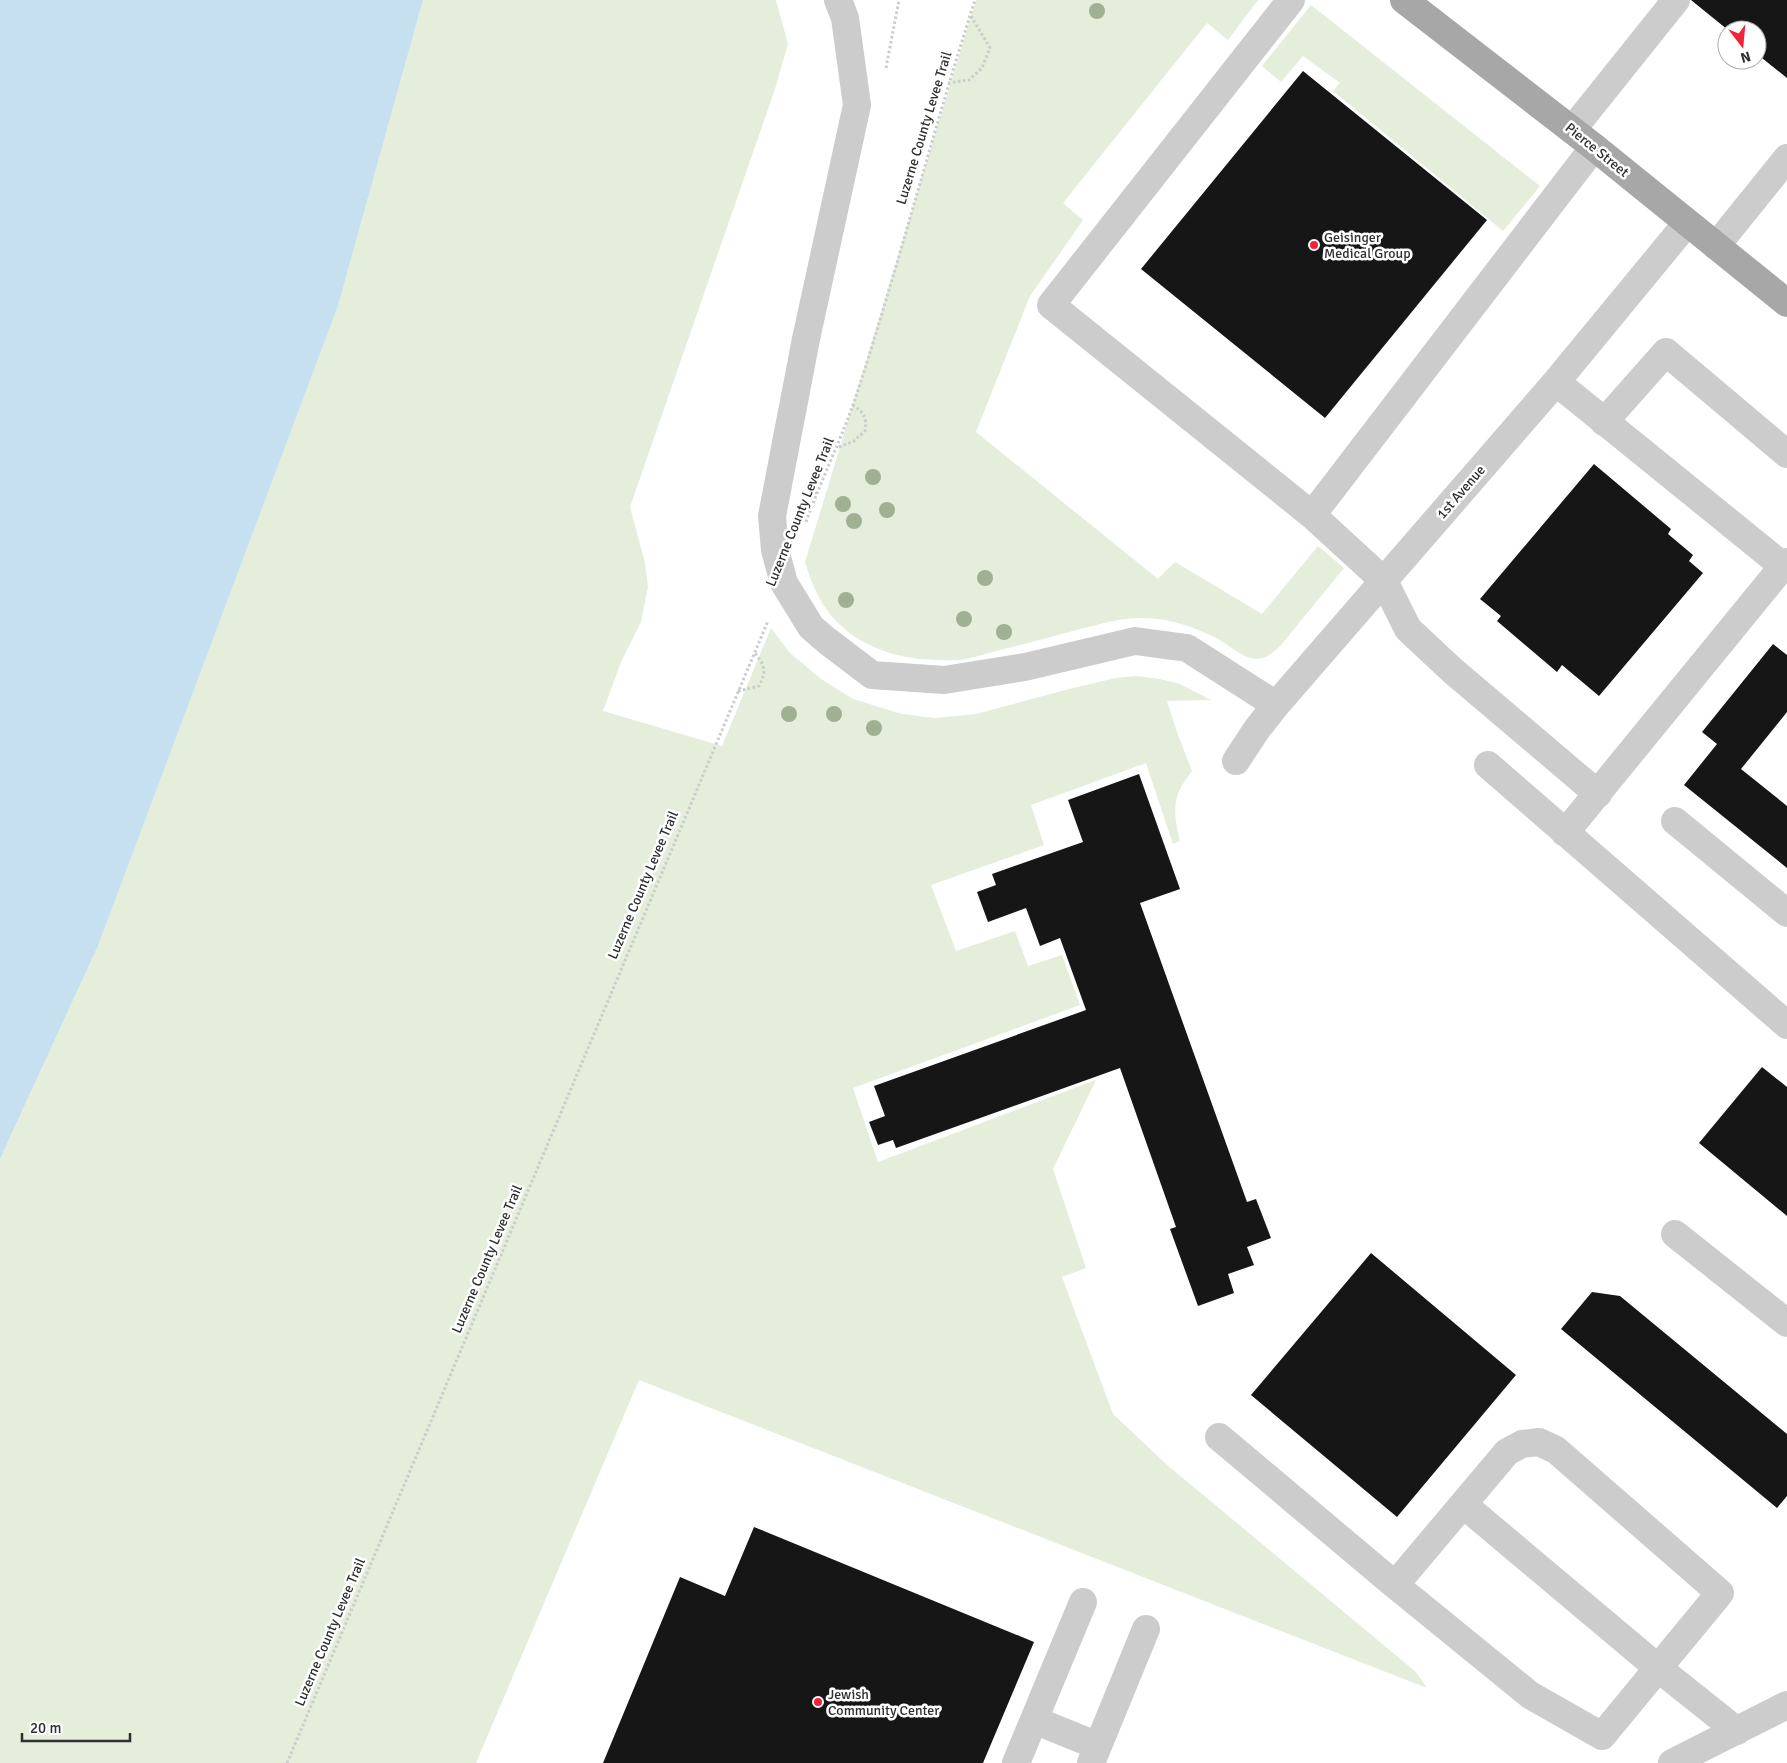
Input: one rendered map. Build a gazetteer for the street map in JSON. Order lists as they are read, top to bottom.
{
  "streets": {
    "main road": ["Pierce Street"],
    "street": ["1st Avenue"],
    "path": ["Luzerne County Levee Trail"]
  },
  "crossings": [
    ["Pierce Street", "1st Avenue"]
  ],
  "places": ["Geisinger Medical Group", "Jewish Community Center"],
  "scale_bar": "20 m",
  "north": "bottom"
}
